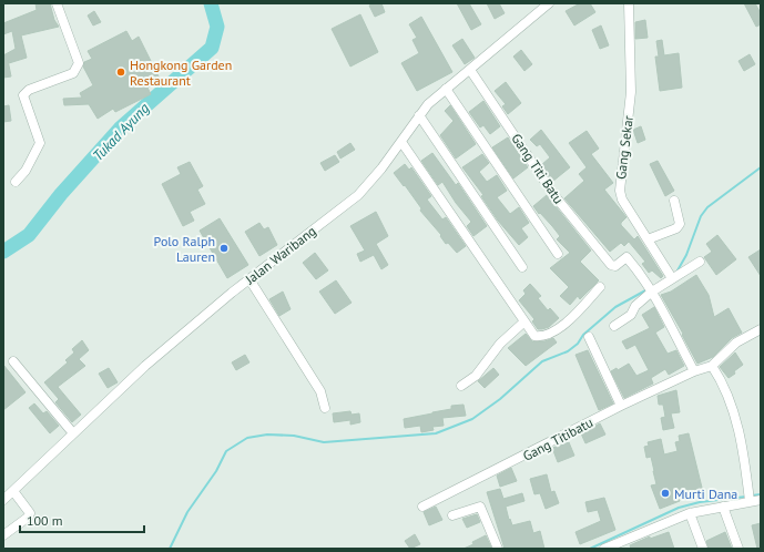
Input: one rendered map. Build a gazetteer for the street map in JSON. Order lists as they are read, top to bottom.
{
  "streets": {
    "street": [
      "Gang Sekar",
      "Gang Titi Batu",
      "Jalan Waribang",
      "Gang Titibatu"
    ]
  },
  "crossings": [
    ["Gang Titi Batu", "Jalan Waribang"]
  ],
  "water": ["Tukad Ayung"],
  "places": ["Hongkong Garden Restaurant", "Polo Ralph Lauren", "Murti Dana"],
  "scale_bar": "100 m"
}
